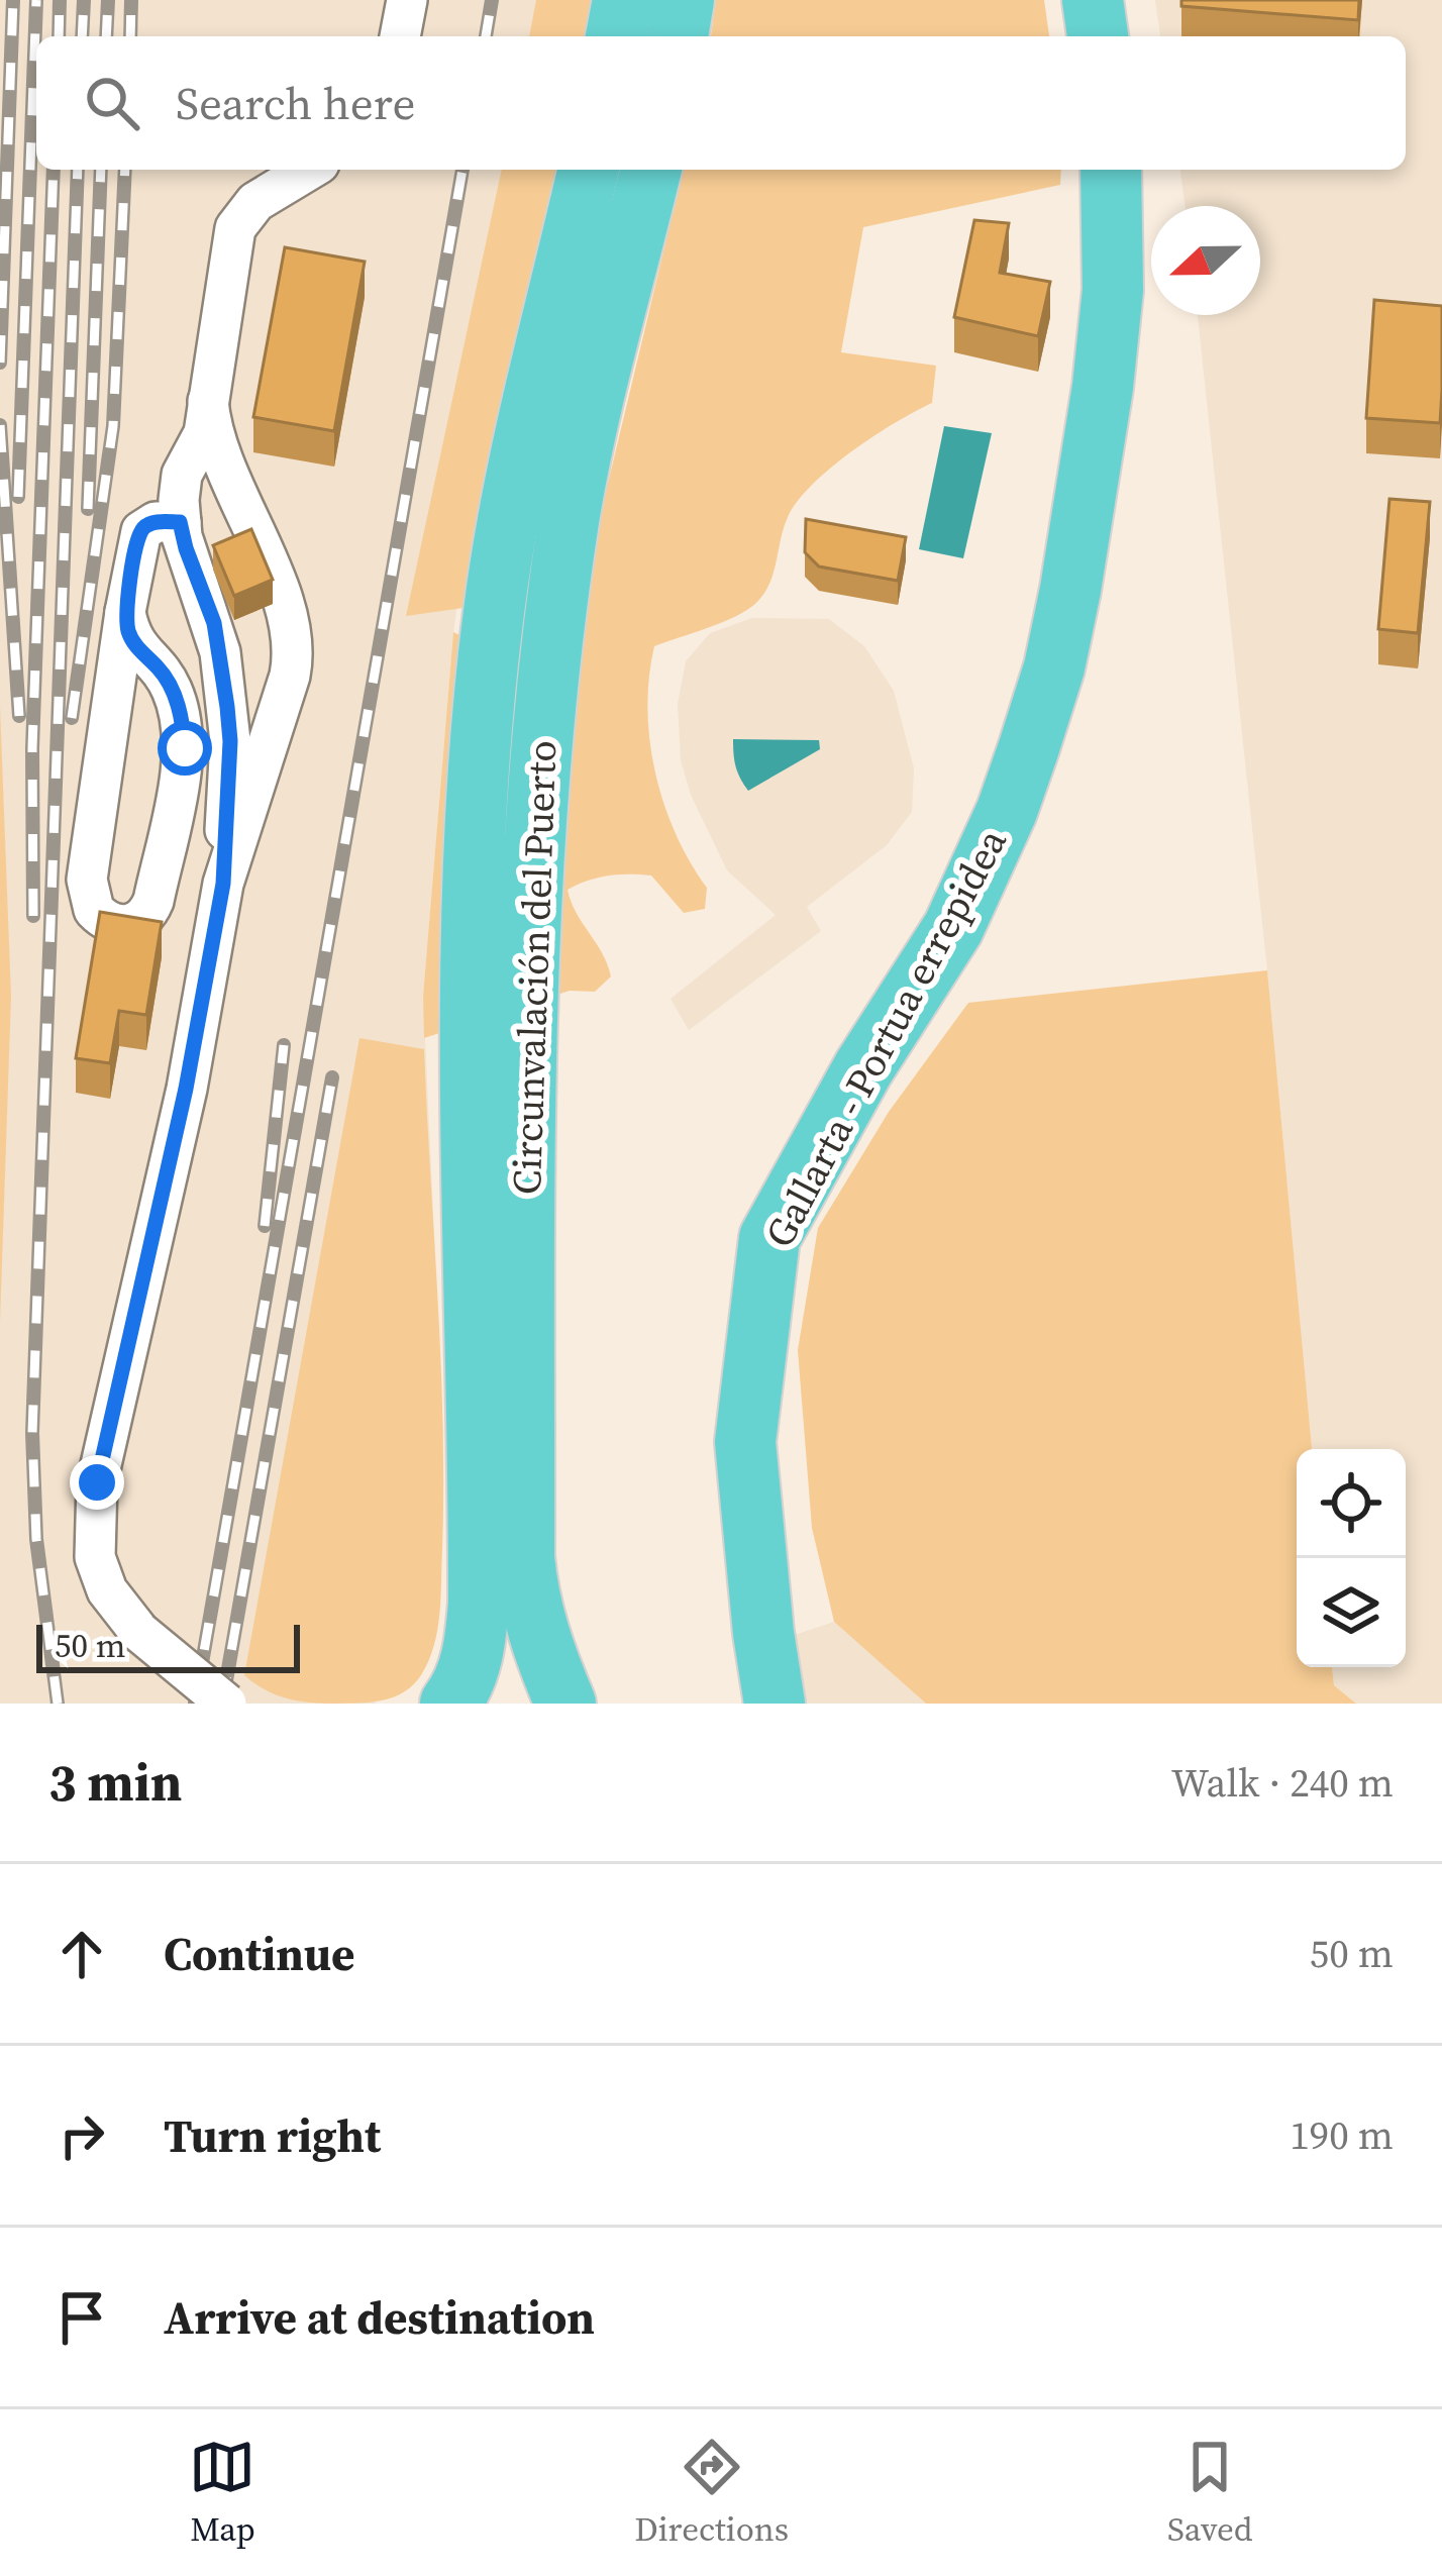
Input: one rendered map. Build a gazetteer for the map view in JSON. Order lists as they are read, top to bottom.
{
  "streets": {
    "highway": ["Circunvalación del Puerto", "Gallarta - Portua errepidea"]
  },
  "scale_bar": "50 m",
  "north": "left",
  "page": {
    "search": "Search here",
    "scale": "50 m",
    "heading": ["3 min", "Walk · 240 m"],
    "list": [
      ["Continue", "50 m"],
      ["Turn right", "190 m"],
      "Arrive at destination"
    ],
    "nav": ["Map", "Directions", "Saved"]
  }
}
